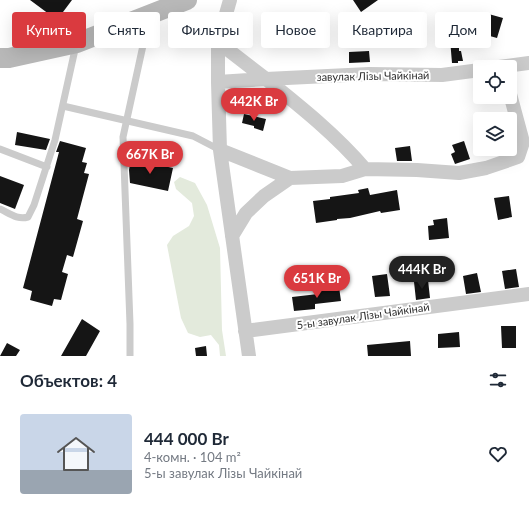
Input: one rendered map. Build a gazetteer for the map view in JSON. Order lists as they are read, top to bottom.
{
  "streets": {
    "street": ["завулак Лізы Чайкінай", "5-ы завулак Лізы Чайкінай"]
  },
  "page": {
    "chip": [
      "Купить",
      "Снять",
      "Фильтры",
      "Новое",
      "Квартира",
      "Дом"
    ],
    "price": [
      "442K Br",
      "667K Br",
      "444K Br",
      "651K Br"
    ],
    "heading": "Объектов: 4",
    "list": [
      {
        "name": "444 000 Br",
        "note": "4-комн. · 104 m² · 5-ы завулак Лізы Чайкінай"
      }
    ]
  }
}
